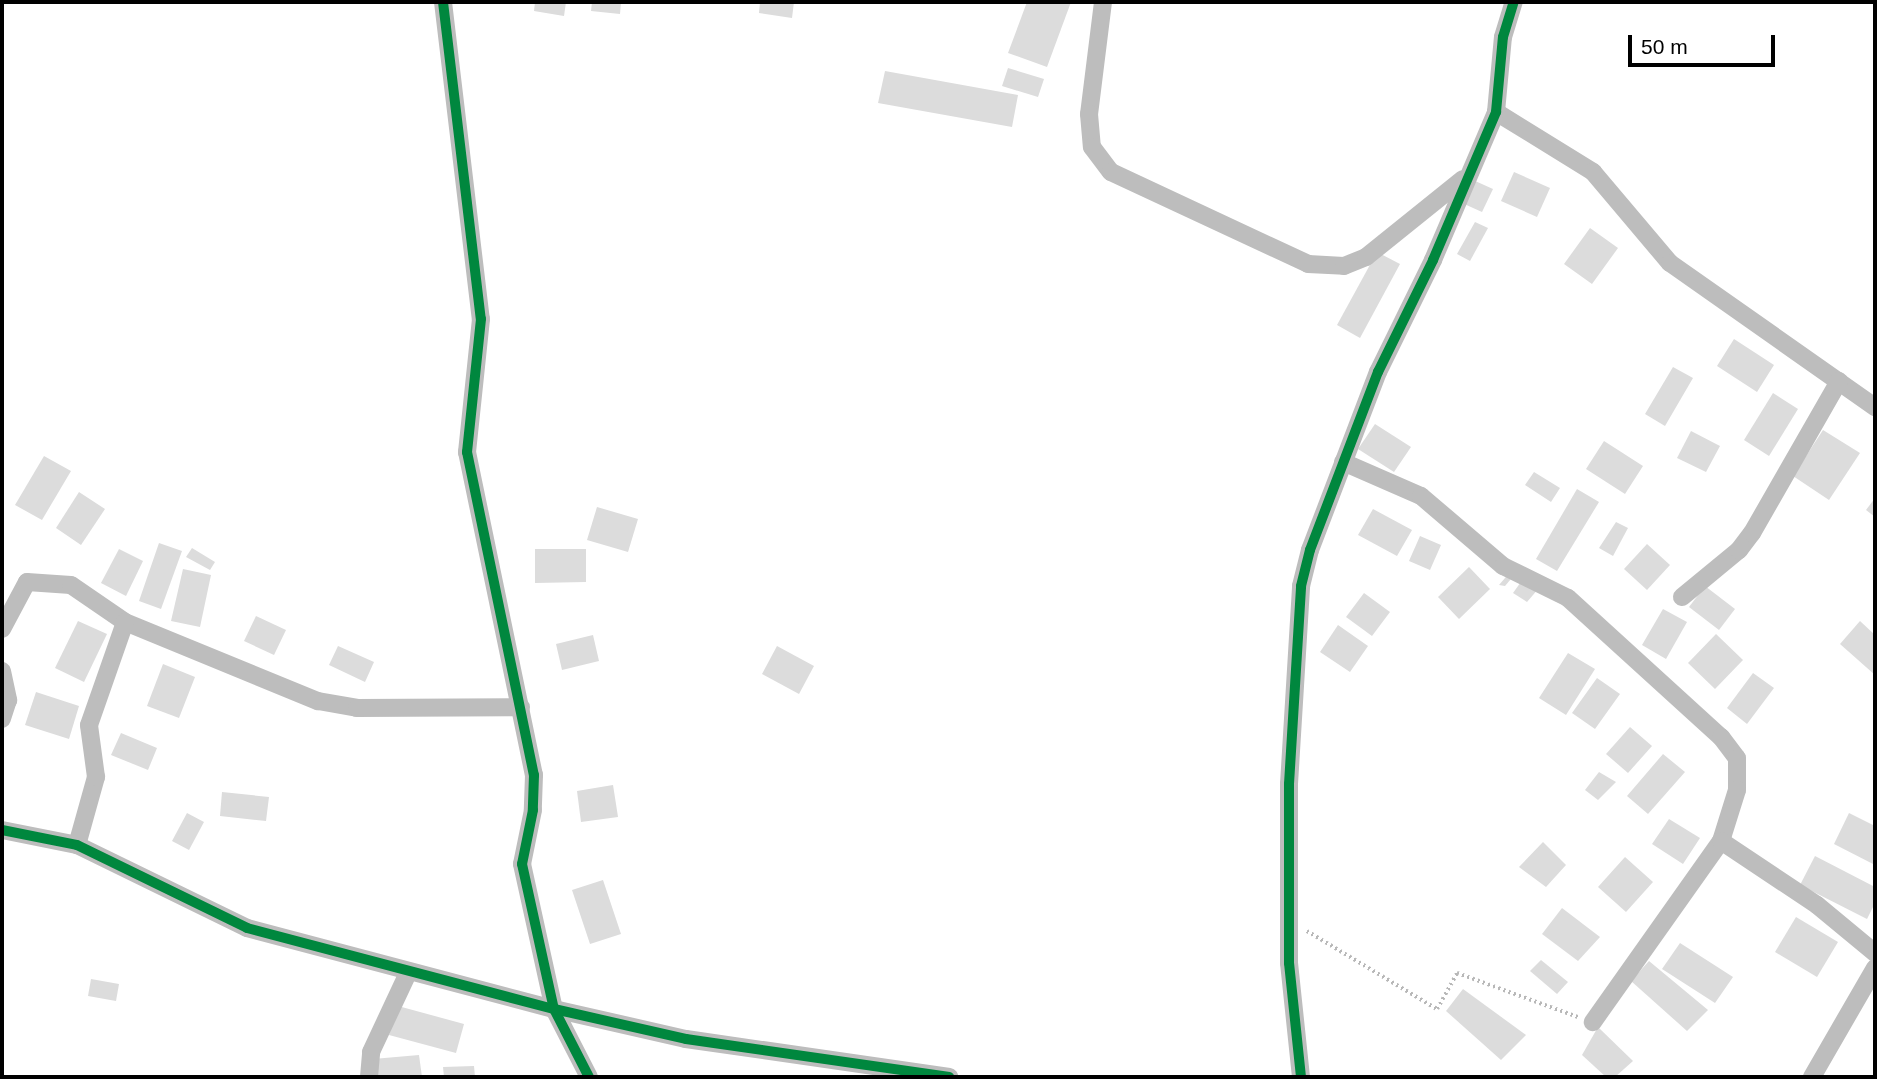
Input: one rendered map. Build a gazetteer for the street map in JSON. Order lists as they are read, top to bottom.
{
  "scale_bar": "50 m"
}
